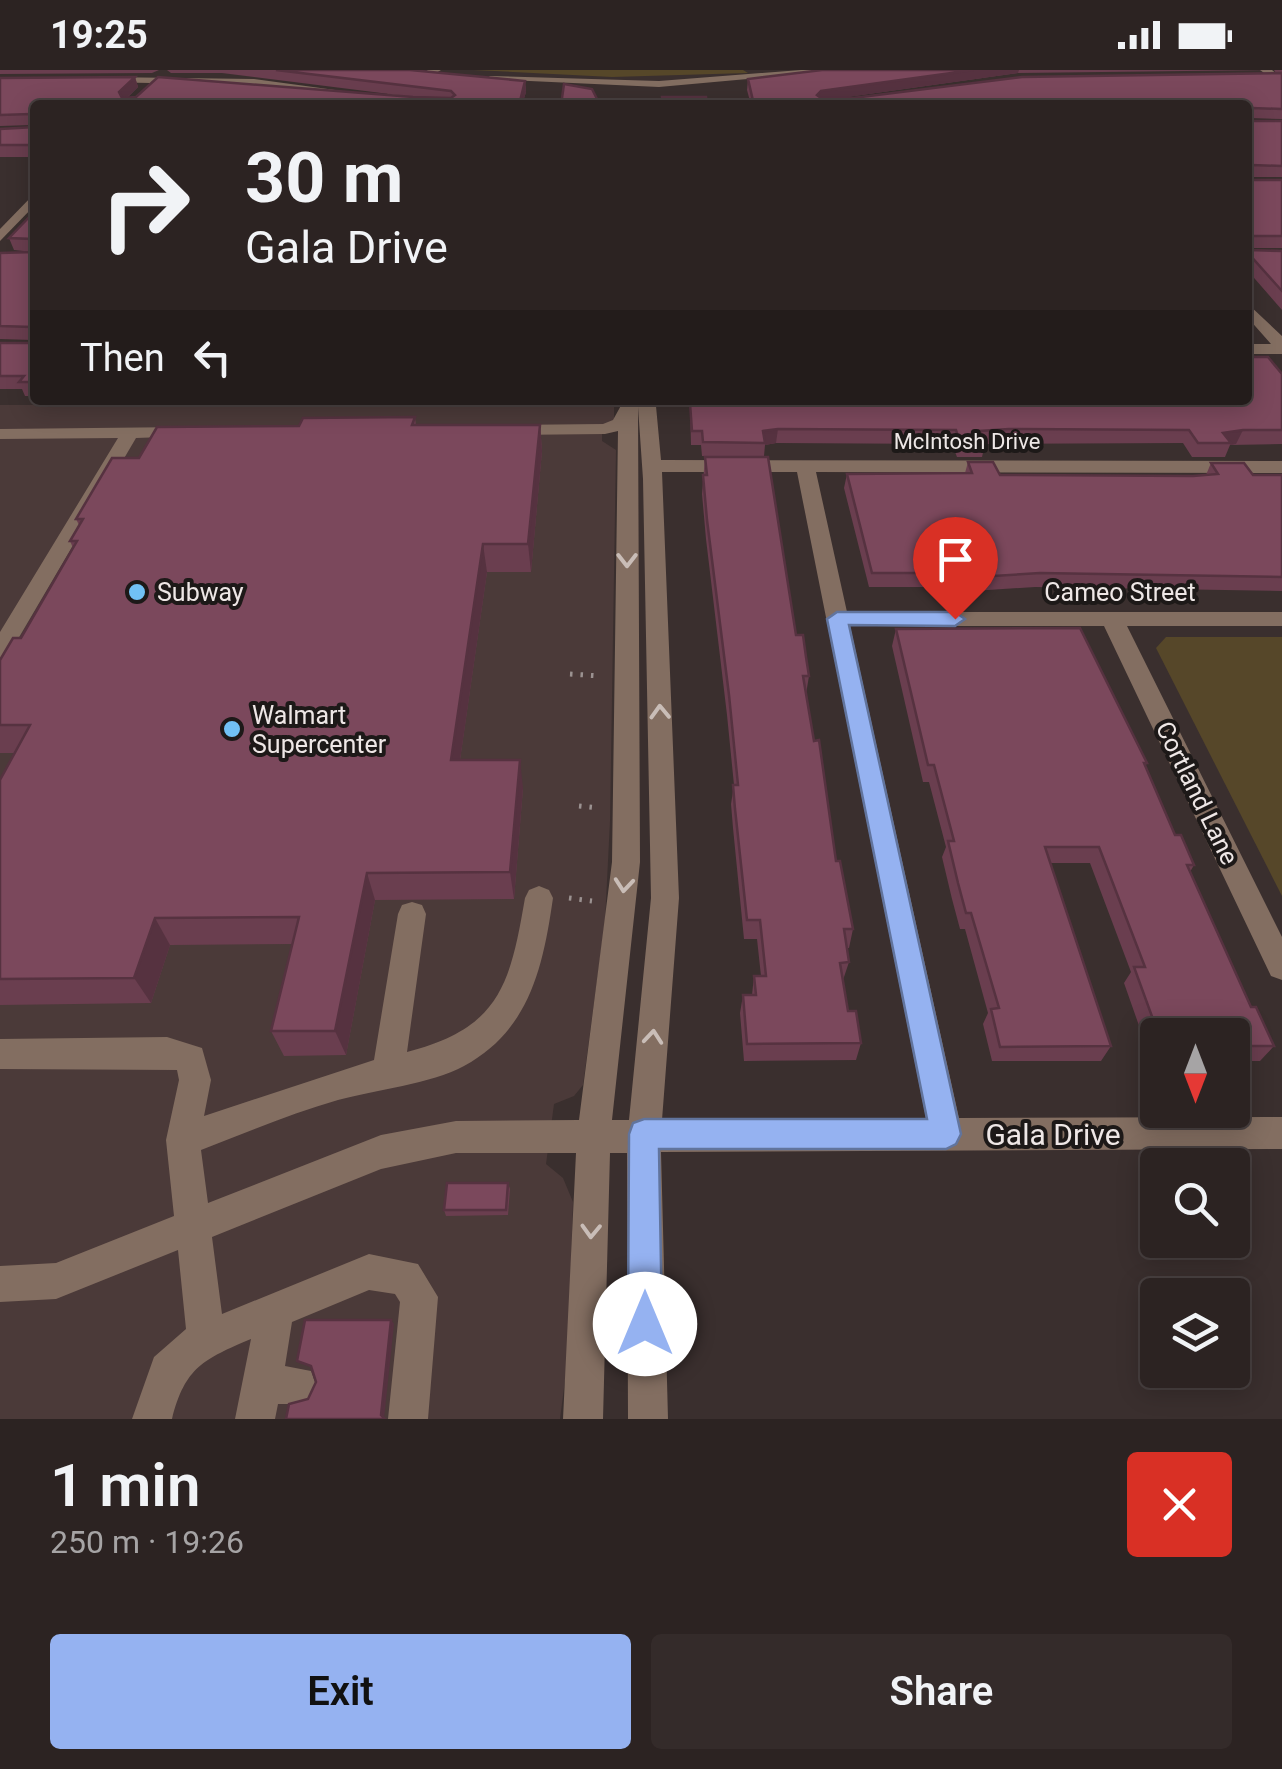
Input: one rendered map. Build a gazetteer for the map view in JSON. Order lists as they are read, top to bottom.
{
  "streets": {
    "street": [
      "McIntosh Drive",
      "Cameo Street",
      "Cortland Lane",
      "Gala Drive"
    ]
  },
  "crossings": [
    ["Cameo Street", "Cortland Lane"]
  ],
  "places": ["Subway", "Walmart Supercenter"],
  "north": "bottom",
  "page": {
    "status": "19:25",
    "turn": ["30 m", "Gala Drive"],
    "then": "Then",
    "heading": ["1 min", "250 m · 19:26"],
    "buttons": ["Exit", "Share"]
  }
}
